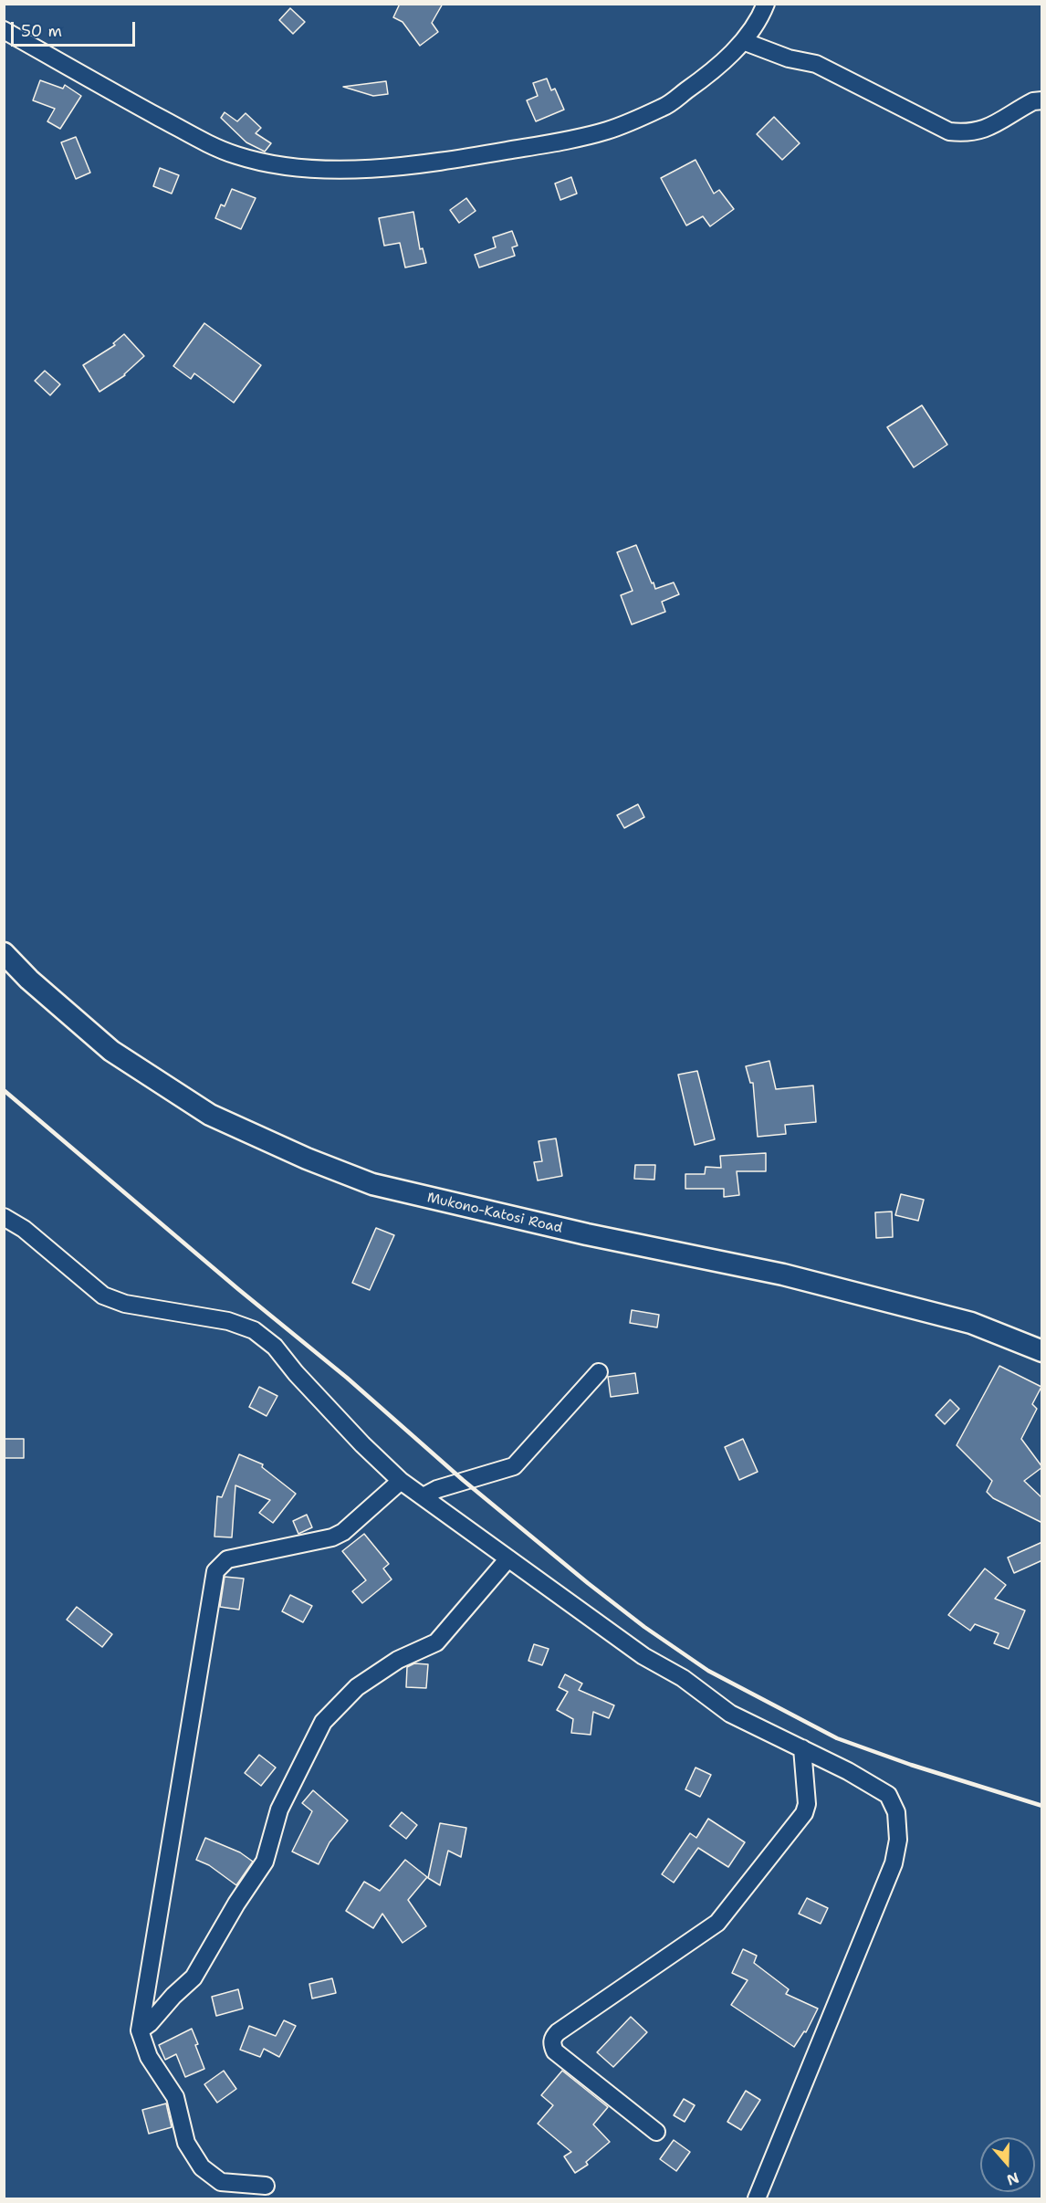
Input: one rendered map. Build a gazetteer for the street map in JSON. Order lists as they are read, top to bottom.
{
  "streets": {
    "main road": ["Mukono-Katosi Road"]
  },
  "scale_bar": "50 m",
  "north": "bottom"
}
